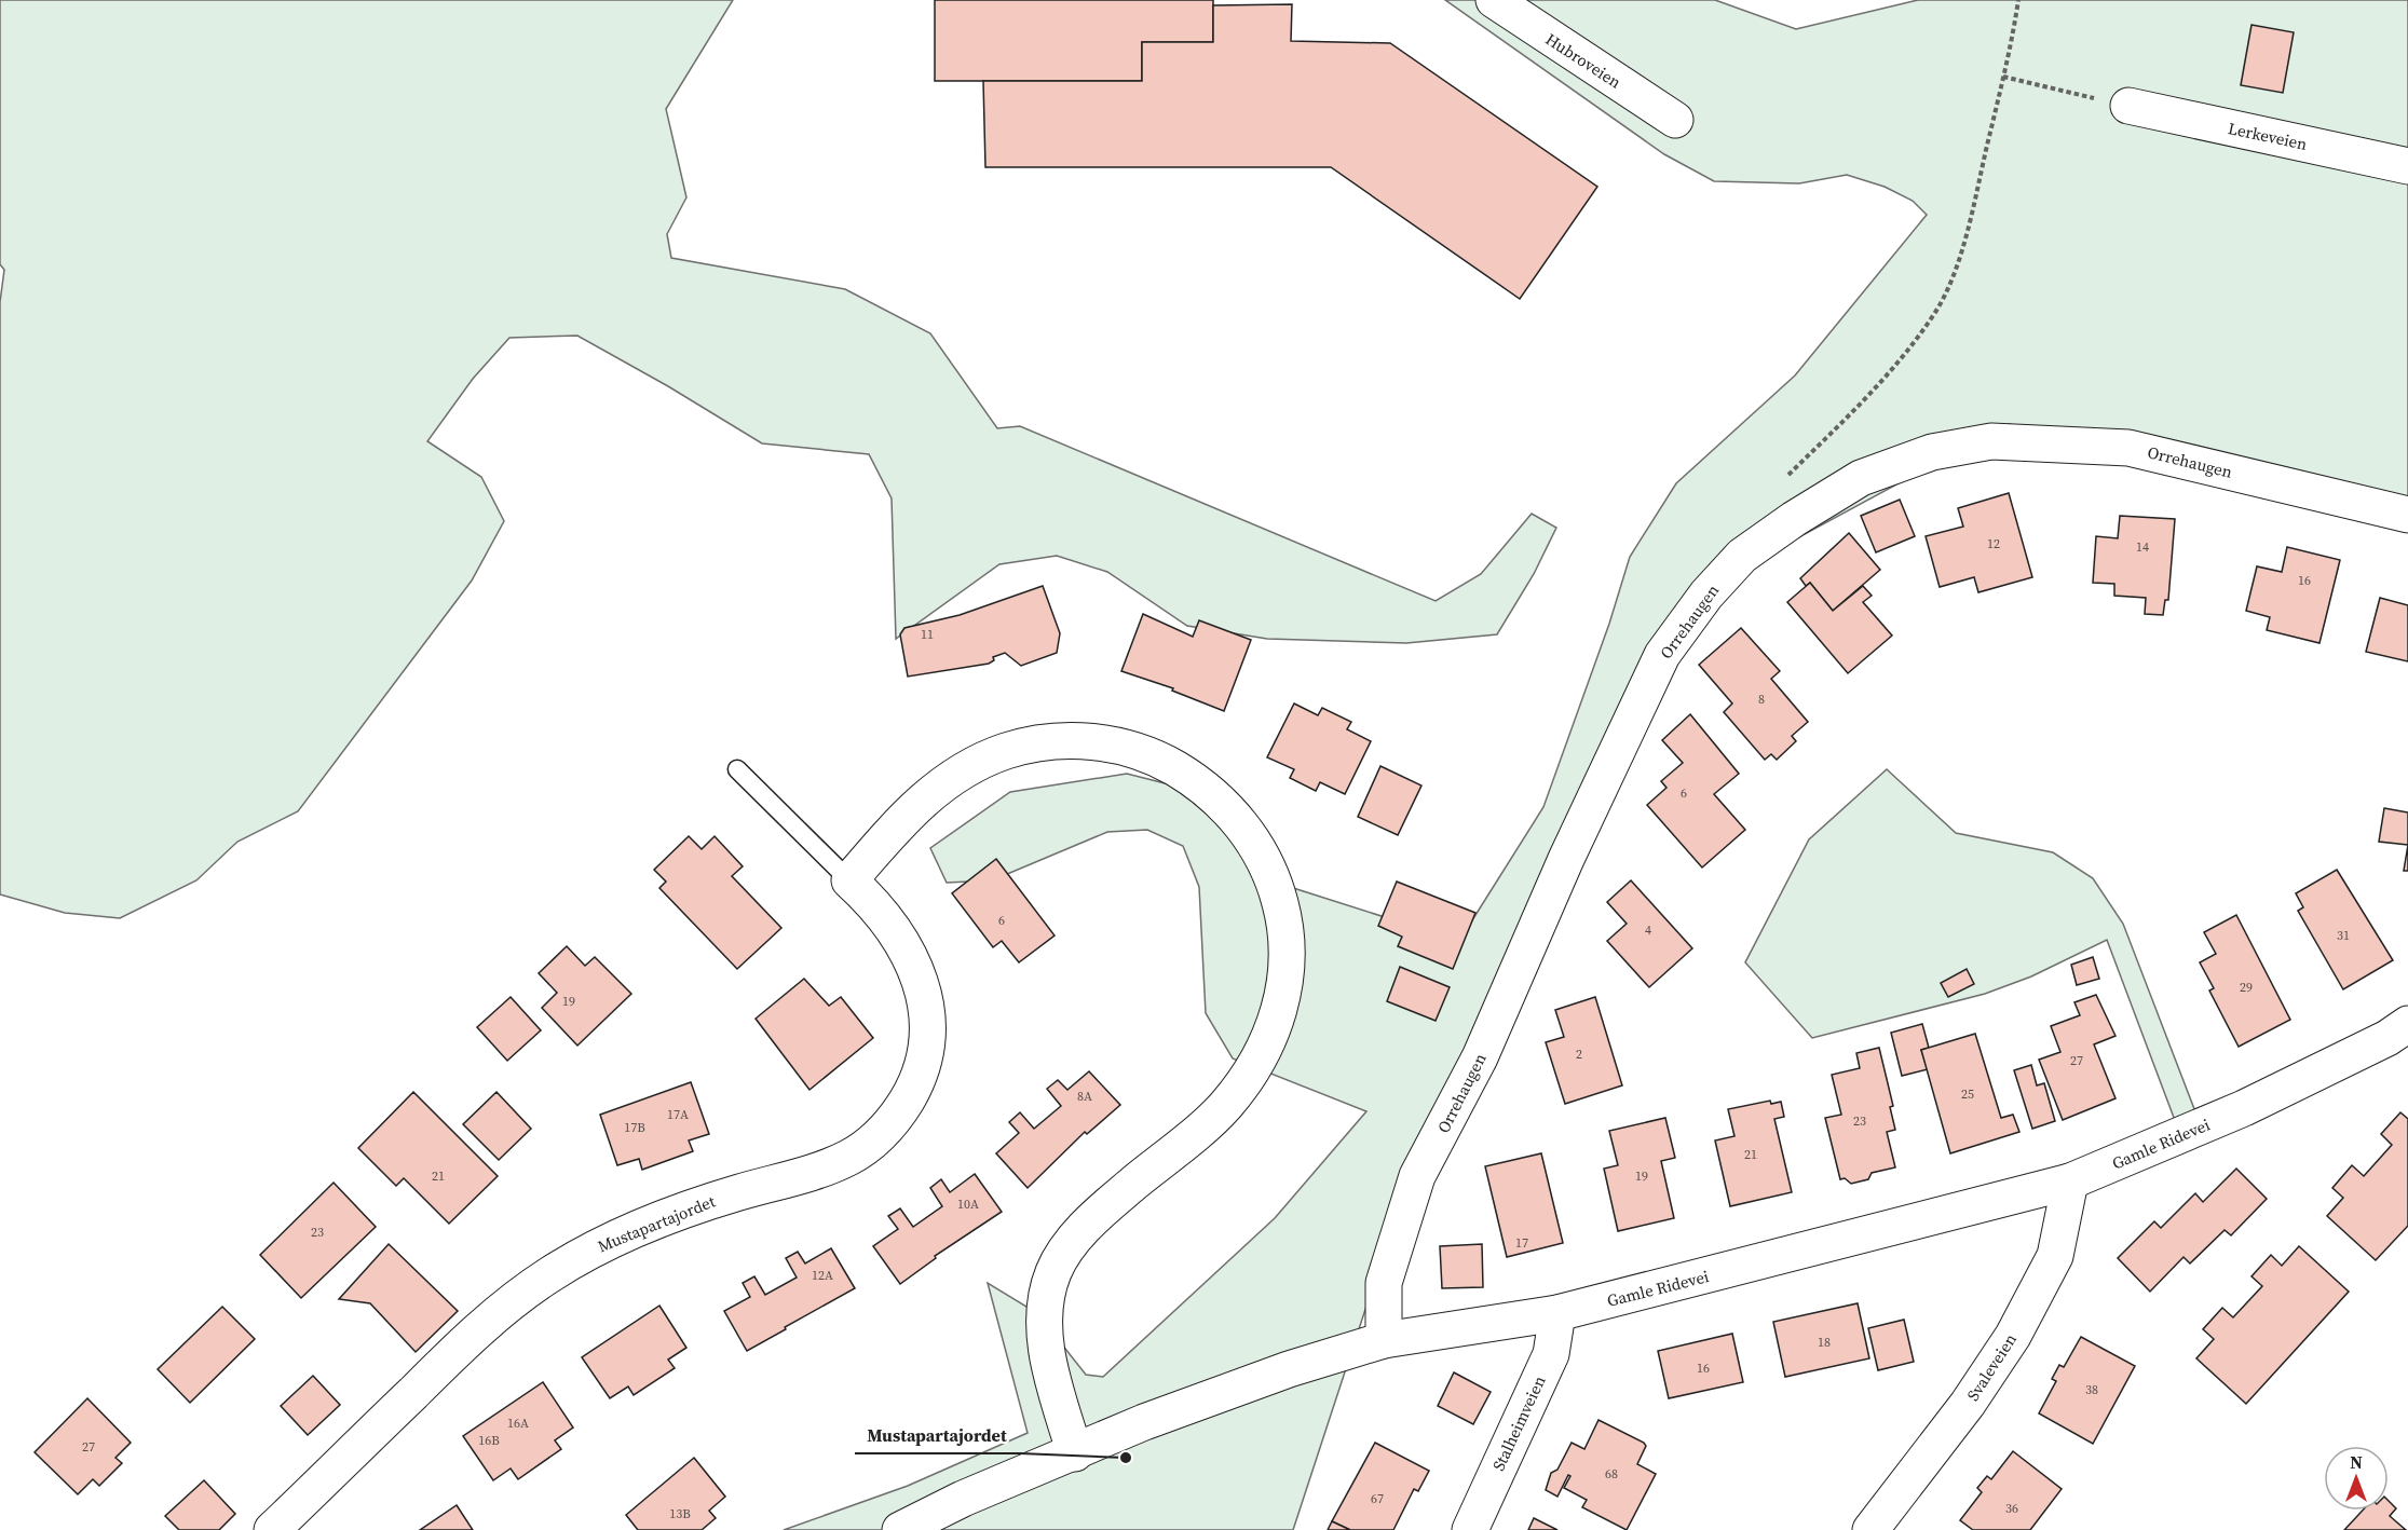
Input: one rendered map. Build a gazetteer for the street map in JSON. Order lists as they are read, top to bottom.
{
  "streets": {
    "street": [
      "Hubroveien",
      "Lerkeveien",
      "Orrehaugen",
      "Gamle Ridevei",
      "Mustapartajordet",
      "Svaleveien",
      "Stalheimveien"
    ]
  },
  "crossings": [
    ["Orrehaugen", "Gamle Ridevei"],
    ["Gamle Ridevei", "Svaleveien"],
    ["Gamle Ridevei", "Stalheimveien"]
  ],
  "places": ["Mustapartajordet"],
  "house_numbers": [
    "12",
    "14",
    "16",
    "11",
    "8",
    "6",
    "6",
    "4",
    "31",
    "29",
    "19",
    "2",
    "27",
    "25",
    "8A",
    "17A",
    "23",
    "17B",
    "21",
    "21",
    "19",
    "10A",
    "23",
    "17",
    "12A",
    "18",
    "16",
    "38",
    "16A",
    "16B",
    "27",
    "68",
    "67",
    "36",
    "13B"
  ],
  "north": "top"
}
